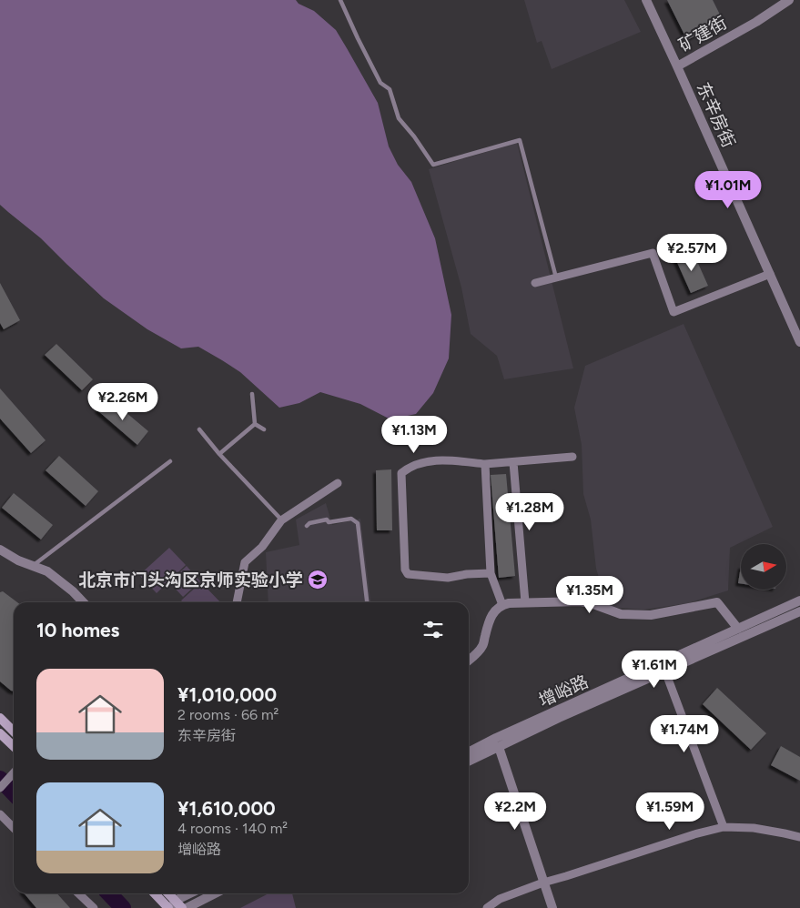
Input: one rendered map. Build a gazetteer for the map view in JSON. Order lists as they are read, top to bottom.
{
  "streets": {
    "street": ["矿建街", "东辛房街", "增峪路"]
  },
  "crossings": [
    ["矿建街", "东辛房街"]
  ],
  "places": {
    "school or university": ["北京市门头沟区京师实验小学"]
  },
  "north": "right",
  "page": {
    "price": [
      "¥1.01M",
      "¥2.57M",
      "¥2.26M",
      "¥1.13M",
      "¥1.28M",
      "¥1.35M",
      "¥1.61M",
      "¥1.74M",
      "¥2.2M",
      "¥1.59M"
    ],
    "heading": "10 homes",
    "list": [
      {
        "name": "¥1,010,000",
        "note": "2 rooms · 66 m² · 东辛房街"
      },
      {
        "name": "¥1,610,000",
        "note": "4 rooms · 140 m² · 增峪路"
      }
    ]
  }
}
